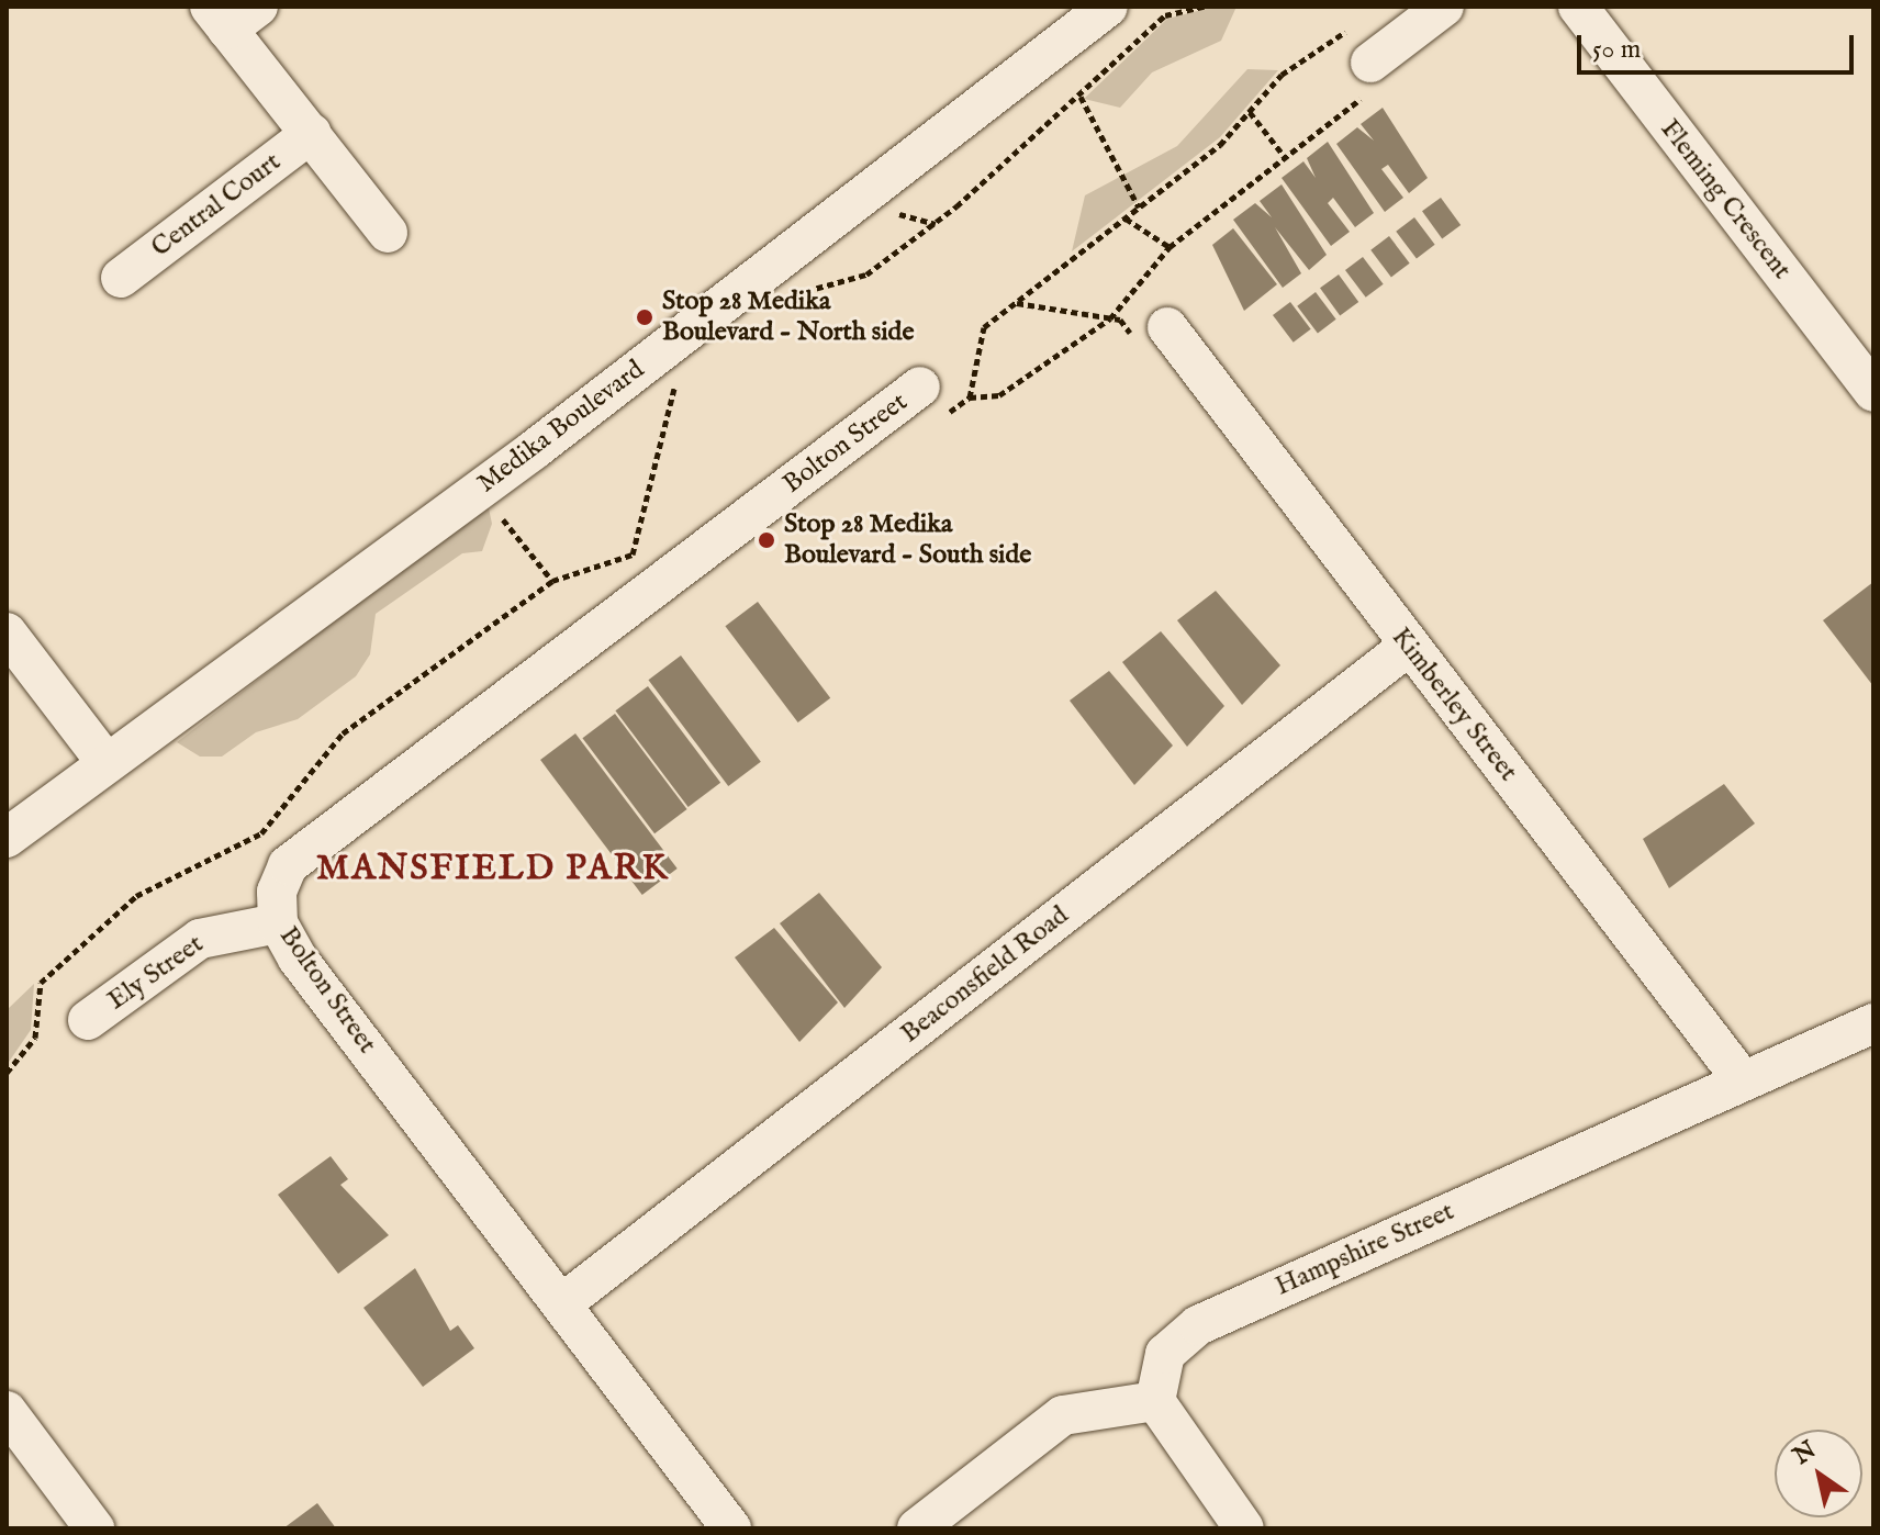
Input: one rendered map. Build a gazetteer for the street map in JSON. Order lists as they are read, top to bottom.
{
  "streets": {
    "street": [
      "Fleming Crescent",
      "Central Court",
      "Medika Boulevard",
      "Bolton Street",
      "Kimberley Street",
      "Ely Street",
      "Beaconsfield Road",
      "Hampshire Street"
    ]
  },
  "crossings": [
    ["Bolton Street", "Ely Street"],
    ["Bolton Street", "Beaconsfield Road"],
    ["Kimberley Street", "Beaconsfield Road"],
    ["Kimberley Street", "Hampshire Street"]
  ],
  "districts": ["MANSFIELD PARK"],
  "places": ["Stop 28 Medika Boulevard - North side", "Stop 28 Medika Boulevard - South side"],
  "scale_bar": "50 m",
  "north": "top left"
}
